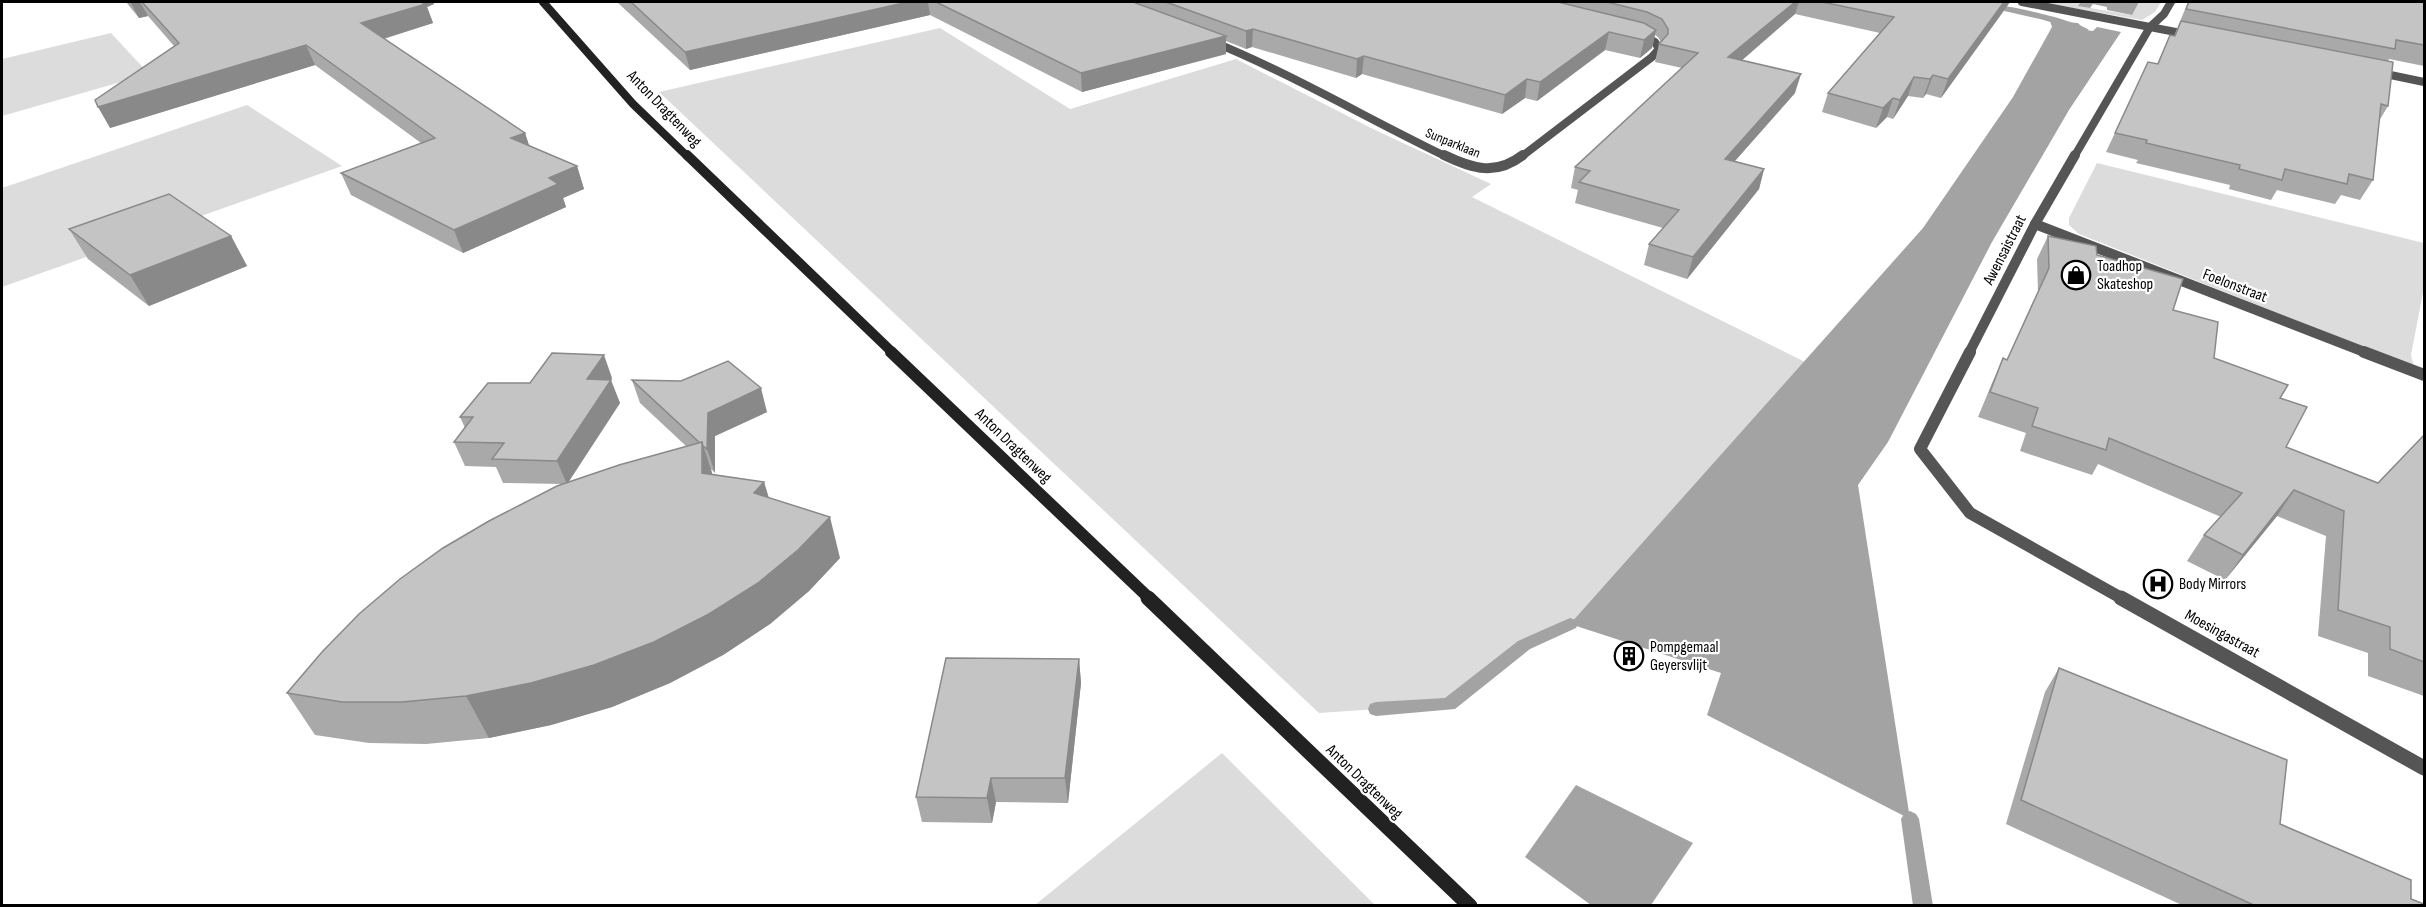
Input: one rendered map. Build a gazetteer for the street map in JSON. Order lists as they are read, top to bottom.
{
  "streets": {
    "main road": ["Anton Dragtenweg"],
    "street": [
      "Sunparklaan",
      "Awensaistraat",
      "Foelonstraat",
      "Moesingastraat"
    ]
  },
  "crossings": [
    ["Awensaistraat", "Foelonstraat"],
    ["Awensaistraat", "Moesingastraat"]
  ],
  "places": {
    "shop": ["Toadhop Skateshop"],
    "hospital": ["Body Mirrors"],
    "building": ["Pompgemaal Geyersvlijt"]
  }
}
